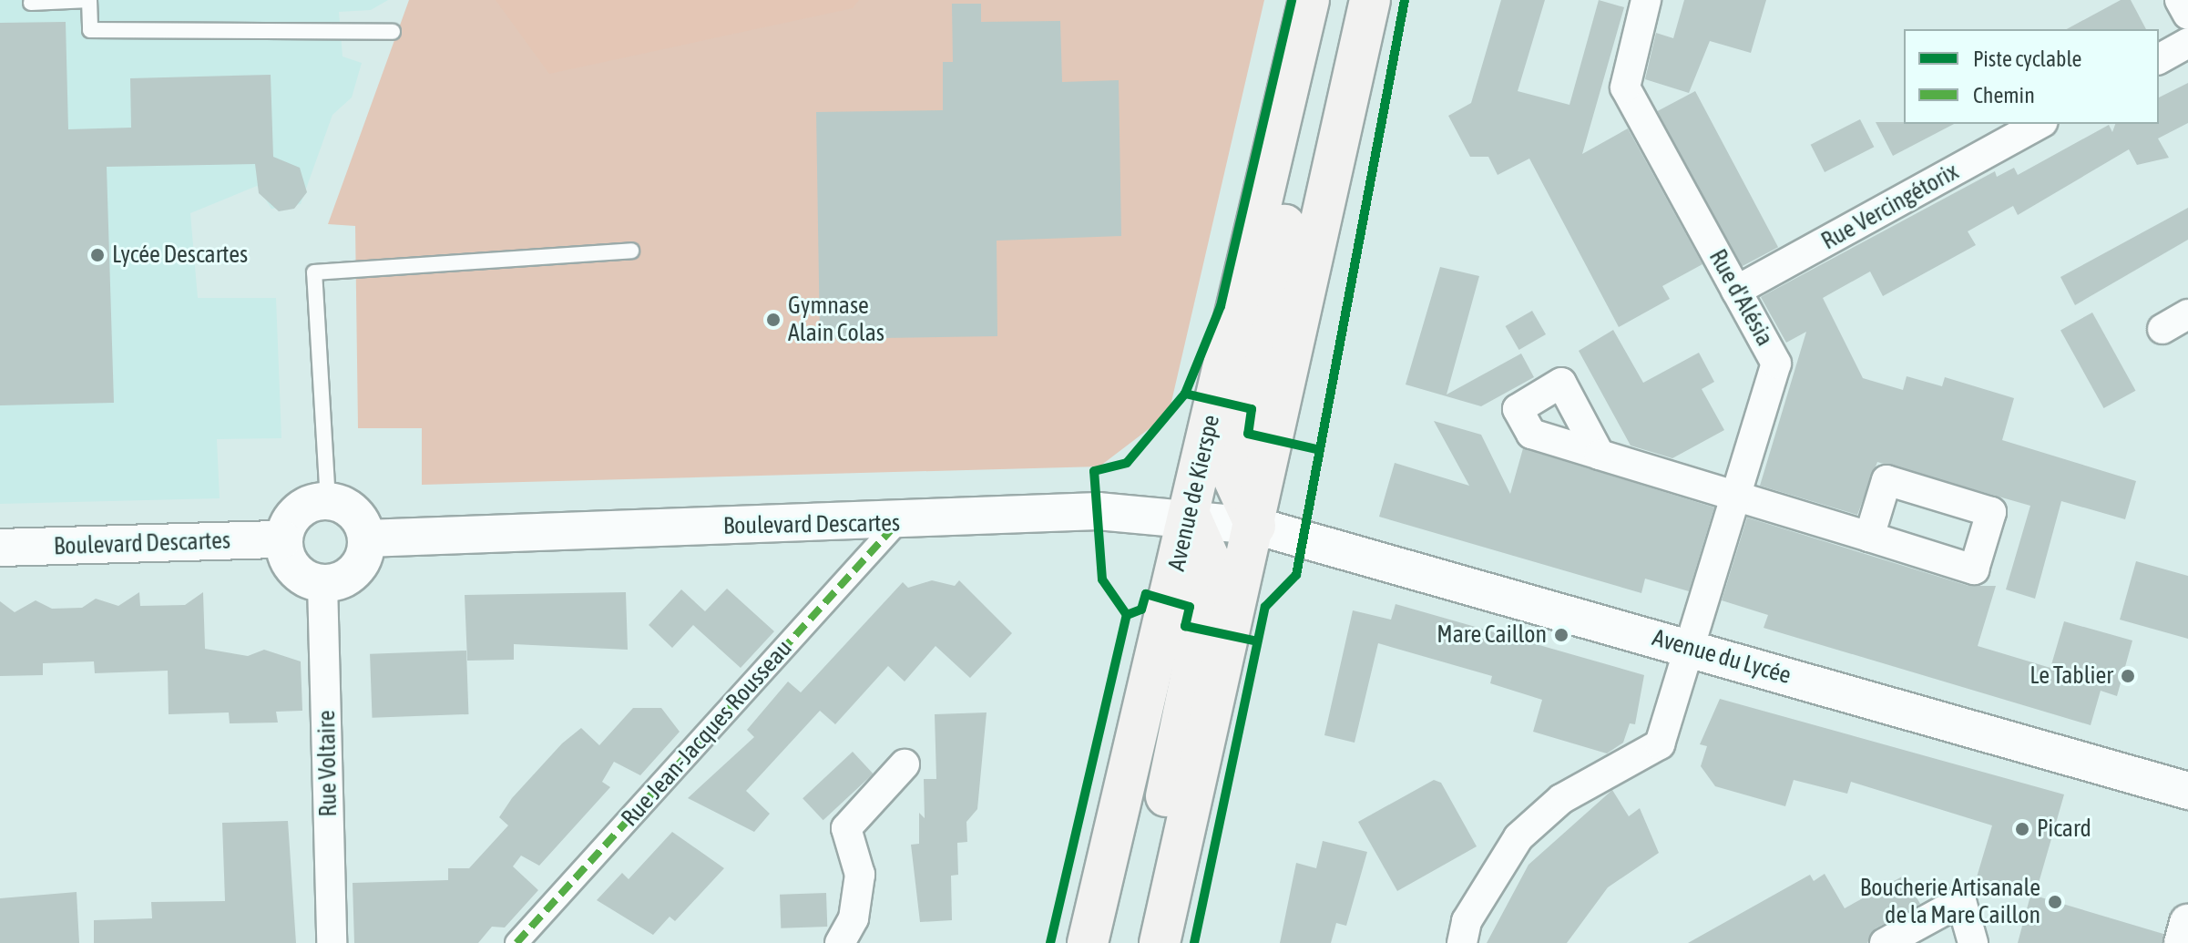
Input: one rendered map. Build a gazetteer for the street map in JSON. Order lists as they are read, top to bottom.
{
  "streets": {
    "main road": ["Avenue de Kierspe"],
    "street": [
      "Rue Vercingétorix",
      "Rue d'Alésia",
      "Boulevard Descartes",
      "Avenue du Lycée",
      "Rue Jean-Jacques Rousseau",
      "Rue Voltaire"
    ]
  },
  "crossings": [
    ["Rue Vercingétorix", "Rue d'Alésia"],
    ["Rue d'Alésia", "Avenue du Lycée"],
    ["Avenue de Kierspe", "Boulevard Descartes"],
    ["Boulevard Descartes", "Avenue du Lycée"],
    ["Boulevard Descartes", "Rue Jean-Jacques Rousseau"],
    ["Boulevard Descartes", "Rue Voltaire"]
  ],
  "places": [
    "Lycée Descartes",
    "Gymnase Alain Colas",
    "Mare Caillon",
    "Le Tablier",
    "Picard",
    "Boucherie Artisanale de la Mare Caillon"
  ],
  "legend": ["Piste cyclable", "Chemin"]
}
